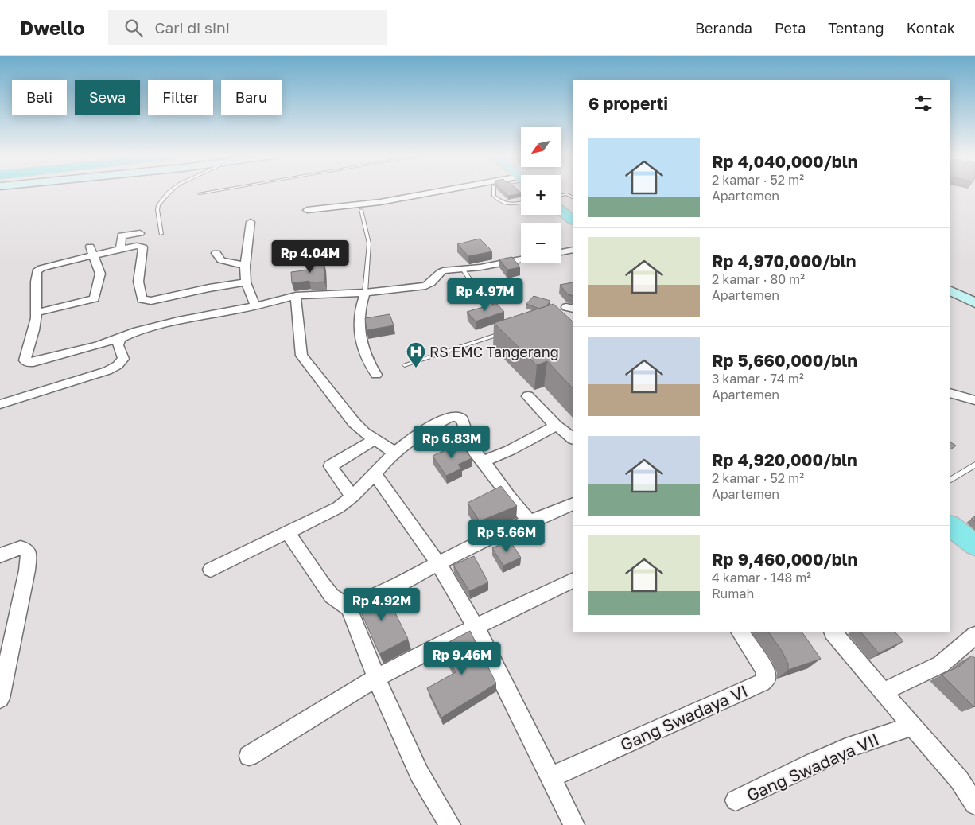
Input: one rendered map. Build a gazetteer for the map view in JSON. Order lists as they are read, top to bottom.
{
  "streets": {
    "street": ["Gang Swadaya VI", "Gang Swadaya VII"]
  },
  "places": {
    "hospital": ["RS EMC Tangerang"]
  },
  "north": "bottom left",
  "page": {
    "header": "Dwello",
    "search": "Cari di sini",
    "nav": [
      "Beranda",
      "Peta",
      "Tentang",
      "Kontak"
    ],
    "chip": [
      "Beli",
      "Sewa",
      "Filter",
      "Baru"
    ],
    "heading": "6 properti",
    "map_buttons": ["+", "−"],
    "list": [
      {
        "name": "Rp 4,040,000/bln",
        "note": "2 kamar · 52 m² · Apartemen"
      },
      {
        "name": "Rp 4,970,000/bln",
        "note": "2 kamar · 80 m² · Apartemen"
      },
      {
        "name": "Rp 5,660,000/bln",
        "note": "3 kamar · 74 m² · Apartemen"
      },
      {
        "name": "Rp 4,920,000/bln",
        "note": "2 kamar · 52 m² · Apartemen"
      },
      {
        "name": "Rp 9,460,000/bln",
        "note": "4 kamar · 148 m² · Rumah"
      }
    ],
    "price": [
      "Rp 4.04M",
      "Rp 4.97M",
      "Rp 6.83M",
      "Rp 5.66M",
      "Rp 4.92M",
      "Rp 9.46M"
    ]
  }
}
